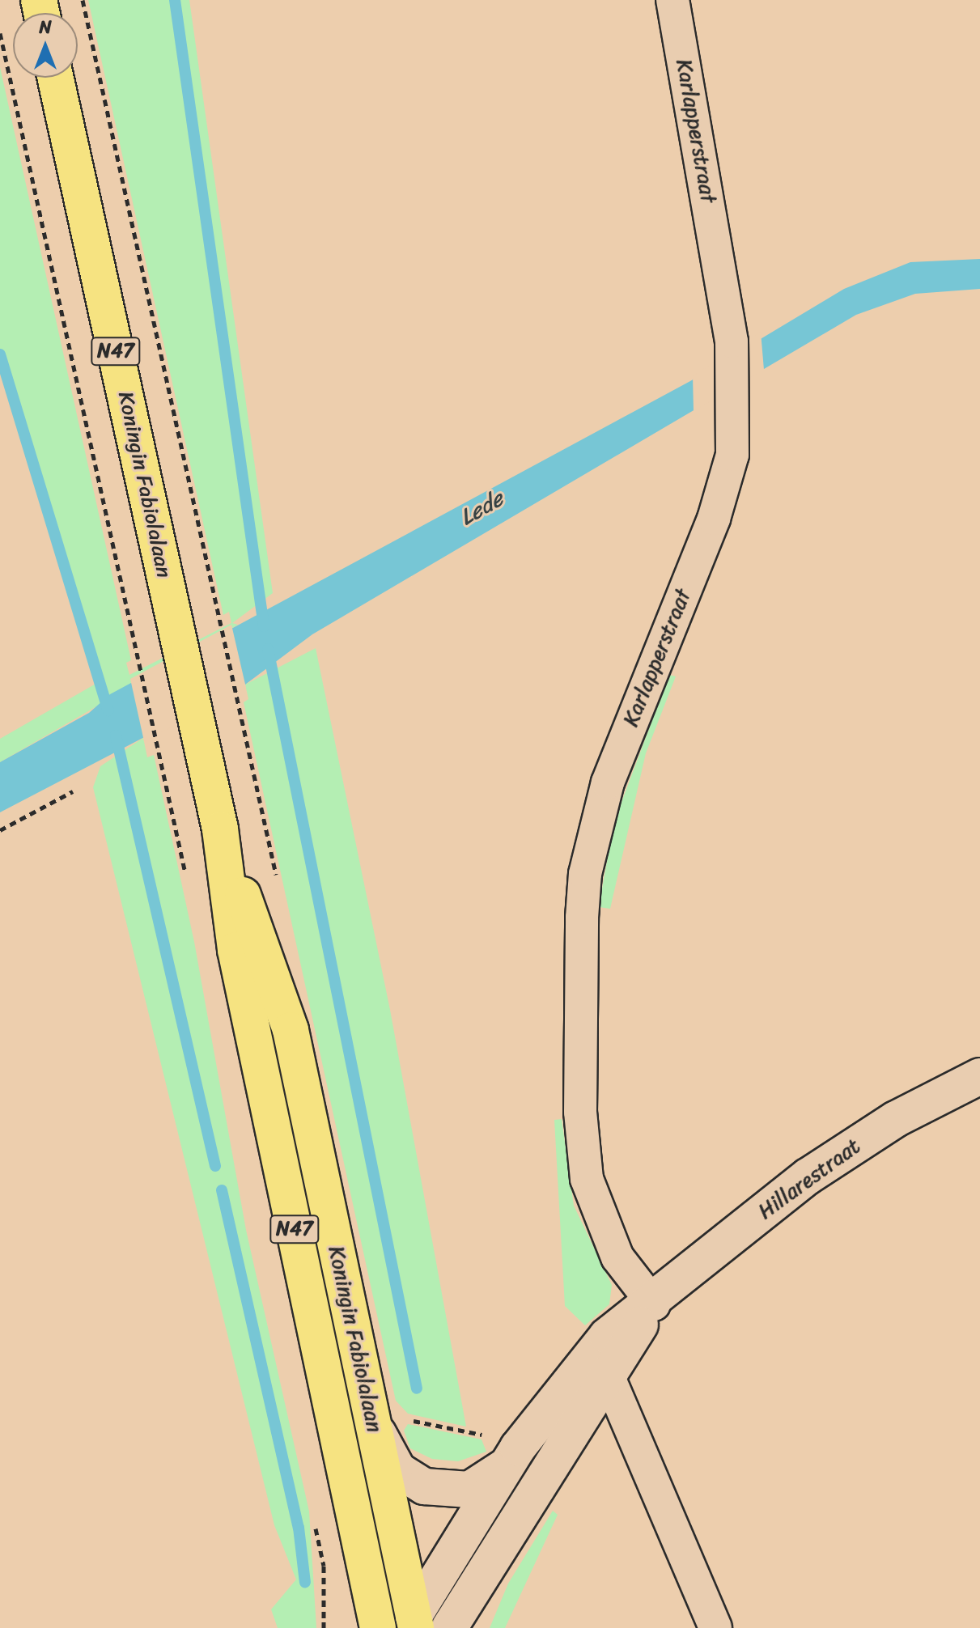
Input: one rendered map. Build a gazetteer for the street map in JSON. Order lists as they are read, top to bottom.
{
  "streets": {
    "main road": ["N47", "Koningin Fabiolalaan"],
    "street": ["Karlapperstraat", "Hillarestraat"]
  },
  "crossings": [
    ["Karlapperstraat", "Hillarestraat"],
    ["Koningin Fabiolalaan", "Hillarestraat"]
  ],
  "water": ["Lede"],
  "north": "top"
}
